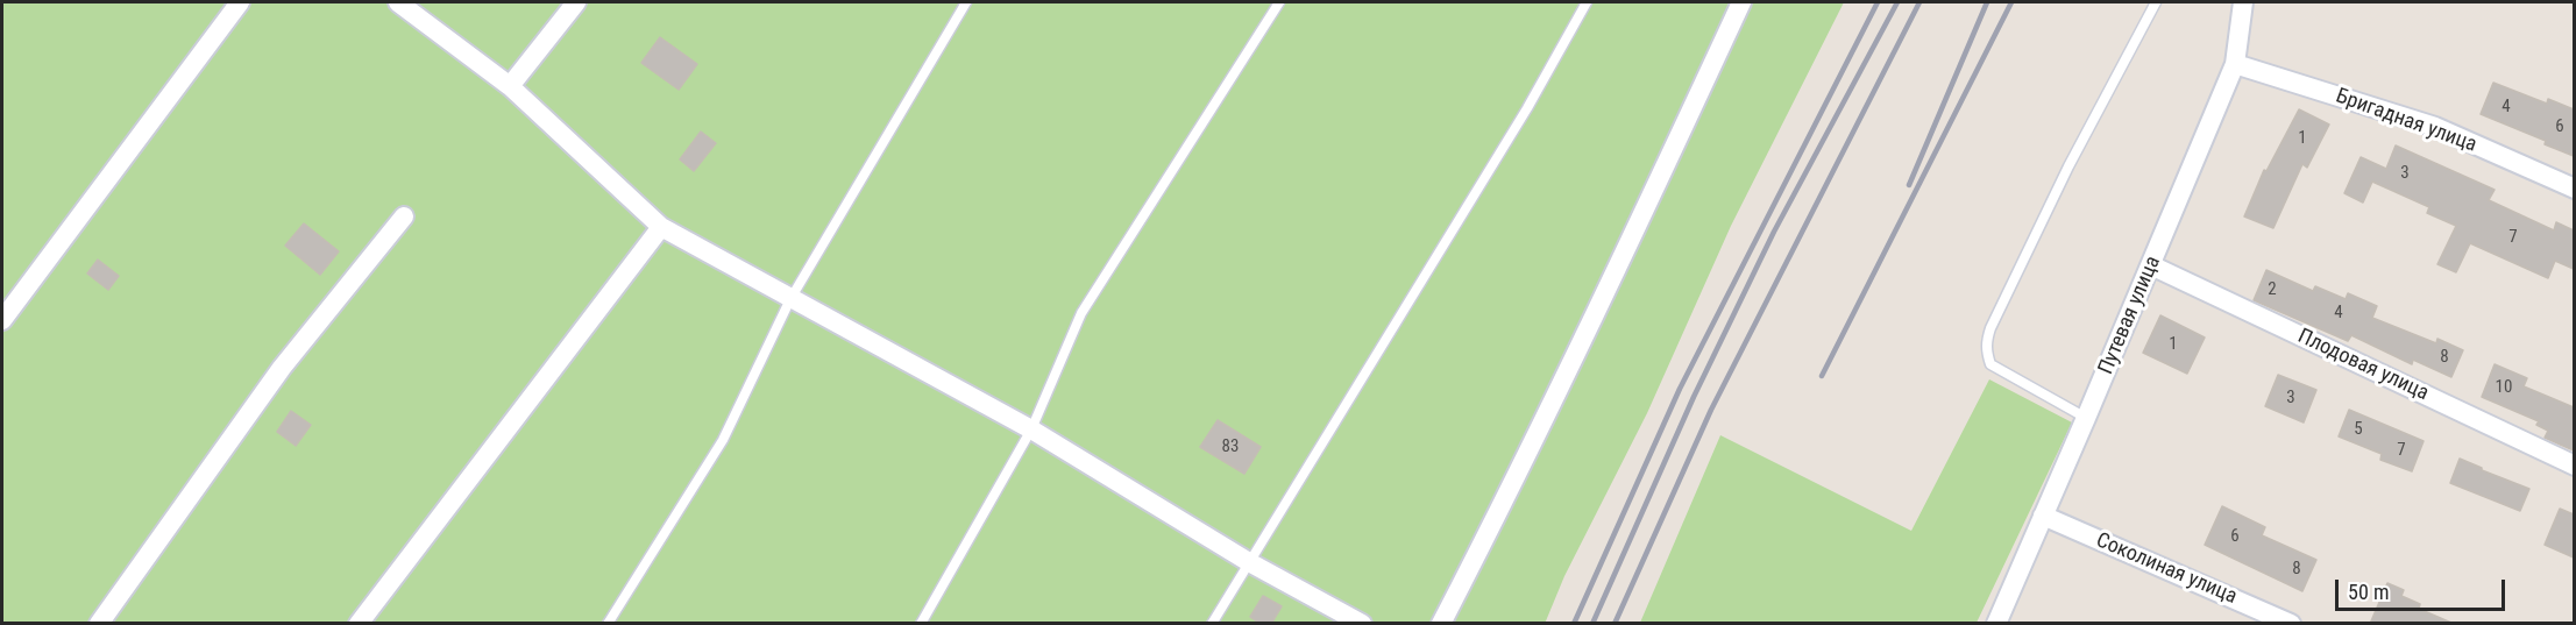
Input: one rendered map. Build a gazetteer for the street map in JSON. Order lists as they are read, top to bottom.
{
  "streets": {
    "street": [
      "Бригадная улица",
      "Путевая улица",
      "Плодовая улица",
      "Соколиная улица"
    ]
  },
  "crossings": [
    ["Бригадная улица", "Путевая улица"],
    ["Путевая улица", "Плодовая улица"],
    ["Путевая улица", "Соколиная улица"]
  ],
  "house_numbers": [
    "4",
    "6",
    "1",
    "3",
    "7",
    "2",
    "4",
    "1",
    "8",
    "10",
    "3",
    "5",
    "83",
    "7",
    "6",
    "8"
  ],
  "scale_bar": "50 m"
}
